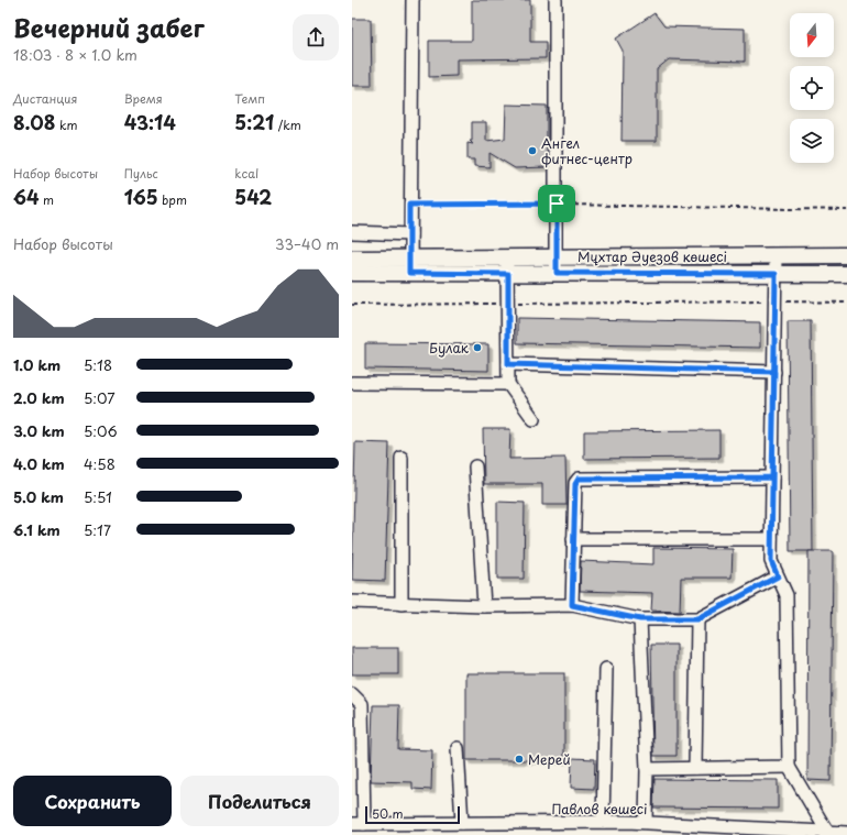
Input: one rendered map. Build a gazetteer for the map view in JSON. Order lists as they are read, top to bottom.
{
  "streets": {
    "main road": ["Мұхтар Әуезов көшесі"],
    "street": ["Павлов көшесі"]
  },
  "places": ["Ангел фитнес-центр", "Булак", "Мерей"],
  "scale_bar": "50 m",
  "north": "bottom",
  "page": {
    "heading": ["Вечерний забег", "18:03 · 8 × 1.0 km"],
    "stats": [
      ["Дистанция", "8.08 km"],
      ["Время", "43:14"],
      ["Темп", "5:21 /km"],
      ["Набор высоты", "64 m"],
      ["Пульс", "165 bpm"],
      ["kcal", "542"]
    ],
    "chart": ["Набор высоты", "33–40 m"],
    "list": [
      {
        "name": "1.0 km",
        "note": "5:18"
      },
      {
        "name": "2.0 km",
        "note": "5:07"
      },
      {
        "name": "3.0 km",
        "note": "5:06"
      },
      {
        "name": "4.0 km",
        "note": "4:58"
      },
      {
        "name": "5.0 km",
        "note": "5:51"
      },
      {
        "name": "6.1 km",
        "note": "5:17"
      }
    ],
    "buttons": ["Сохранить", "Поделиться"],
    "scale": "50 m"
  }
}
